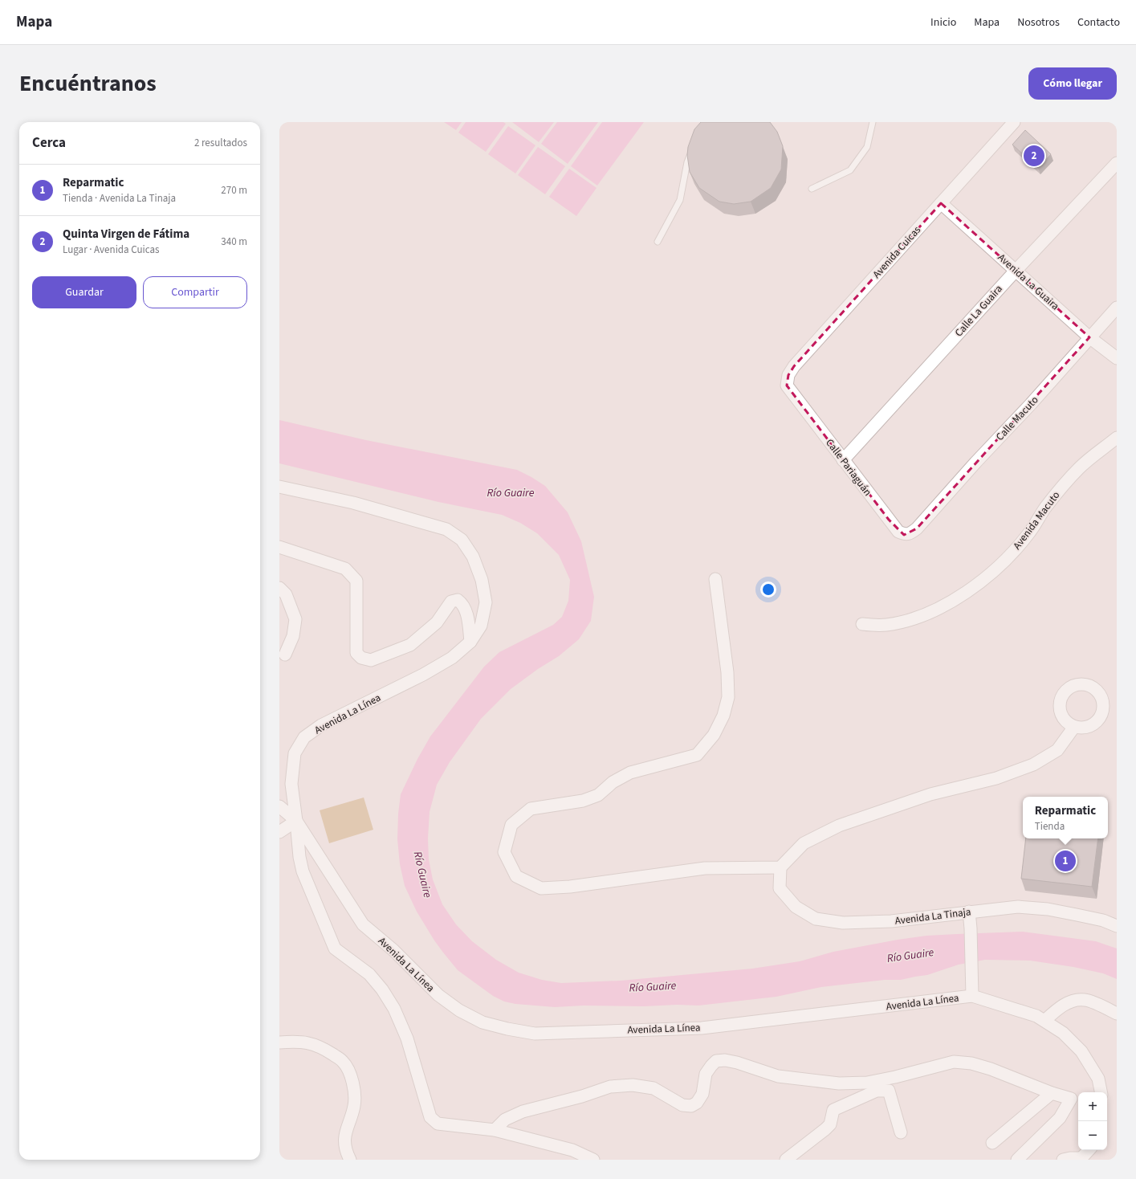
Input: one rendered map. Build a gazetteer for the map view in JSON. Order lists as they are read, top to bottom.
{
  "streets": {
    "street": [
      "Avenida Cuicas",
      "Avenida La Guaira",
      "Calle La Guaira",
      "Calle Macuto",
      "Calle Pariaguán",
      "Avenida Macuto",
      "Avenida La Línea",
      "Avenida La Tinaja"
    ]
  },
  "crossings": [
    ["Avenida Cuicas", "Avenida La Guaira"],
    ["Avenida Cuicas", "Calle Pariaguán"],
    ["Avenida La Guaira", "Calle La Guaira"],
    ["Avenida La Guaira", "Calle Macuto"],
    ["Calle La Guaira", "Calle Pariaguán"],
    ["Calle Macuto", "Calle Pariaguán"]
  ],
  "water": ["Río Guaire"],
  "page": {
    "header": "Mapa",
    "nav": [
      "Inicio",
      "Mapa",
      "Nosotros",
      "Contacto"
    ],
    "title": "Encuéntranos",
    "buttons": [
      "Cómo llegar",
      ["Guardar", "Compartir"]
    ],
    "heading": ["Cerca", "2 resultados"],
    "pins": ["2", "1"],
    "list": [
      {
        "mark": "1",
        "name": "Reparmatic",
        "note": "Tienda · Avenida La Tinaja",
        "value": "270 m"
      },
      {
        "mark": "2",
        "name": "Quinta Virgen de Fátima",
        "note": "Lugar · Avenida Cuicas",
        "value": "340 m"
      }
    ],
    "popup": ["Reparmatic", "Tienda"],
    "map_buttons": ["+", "−"]
  }
}
